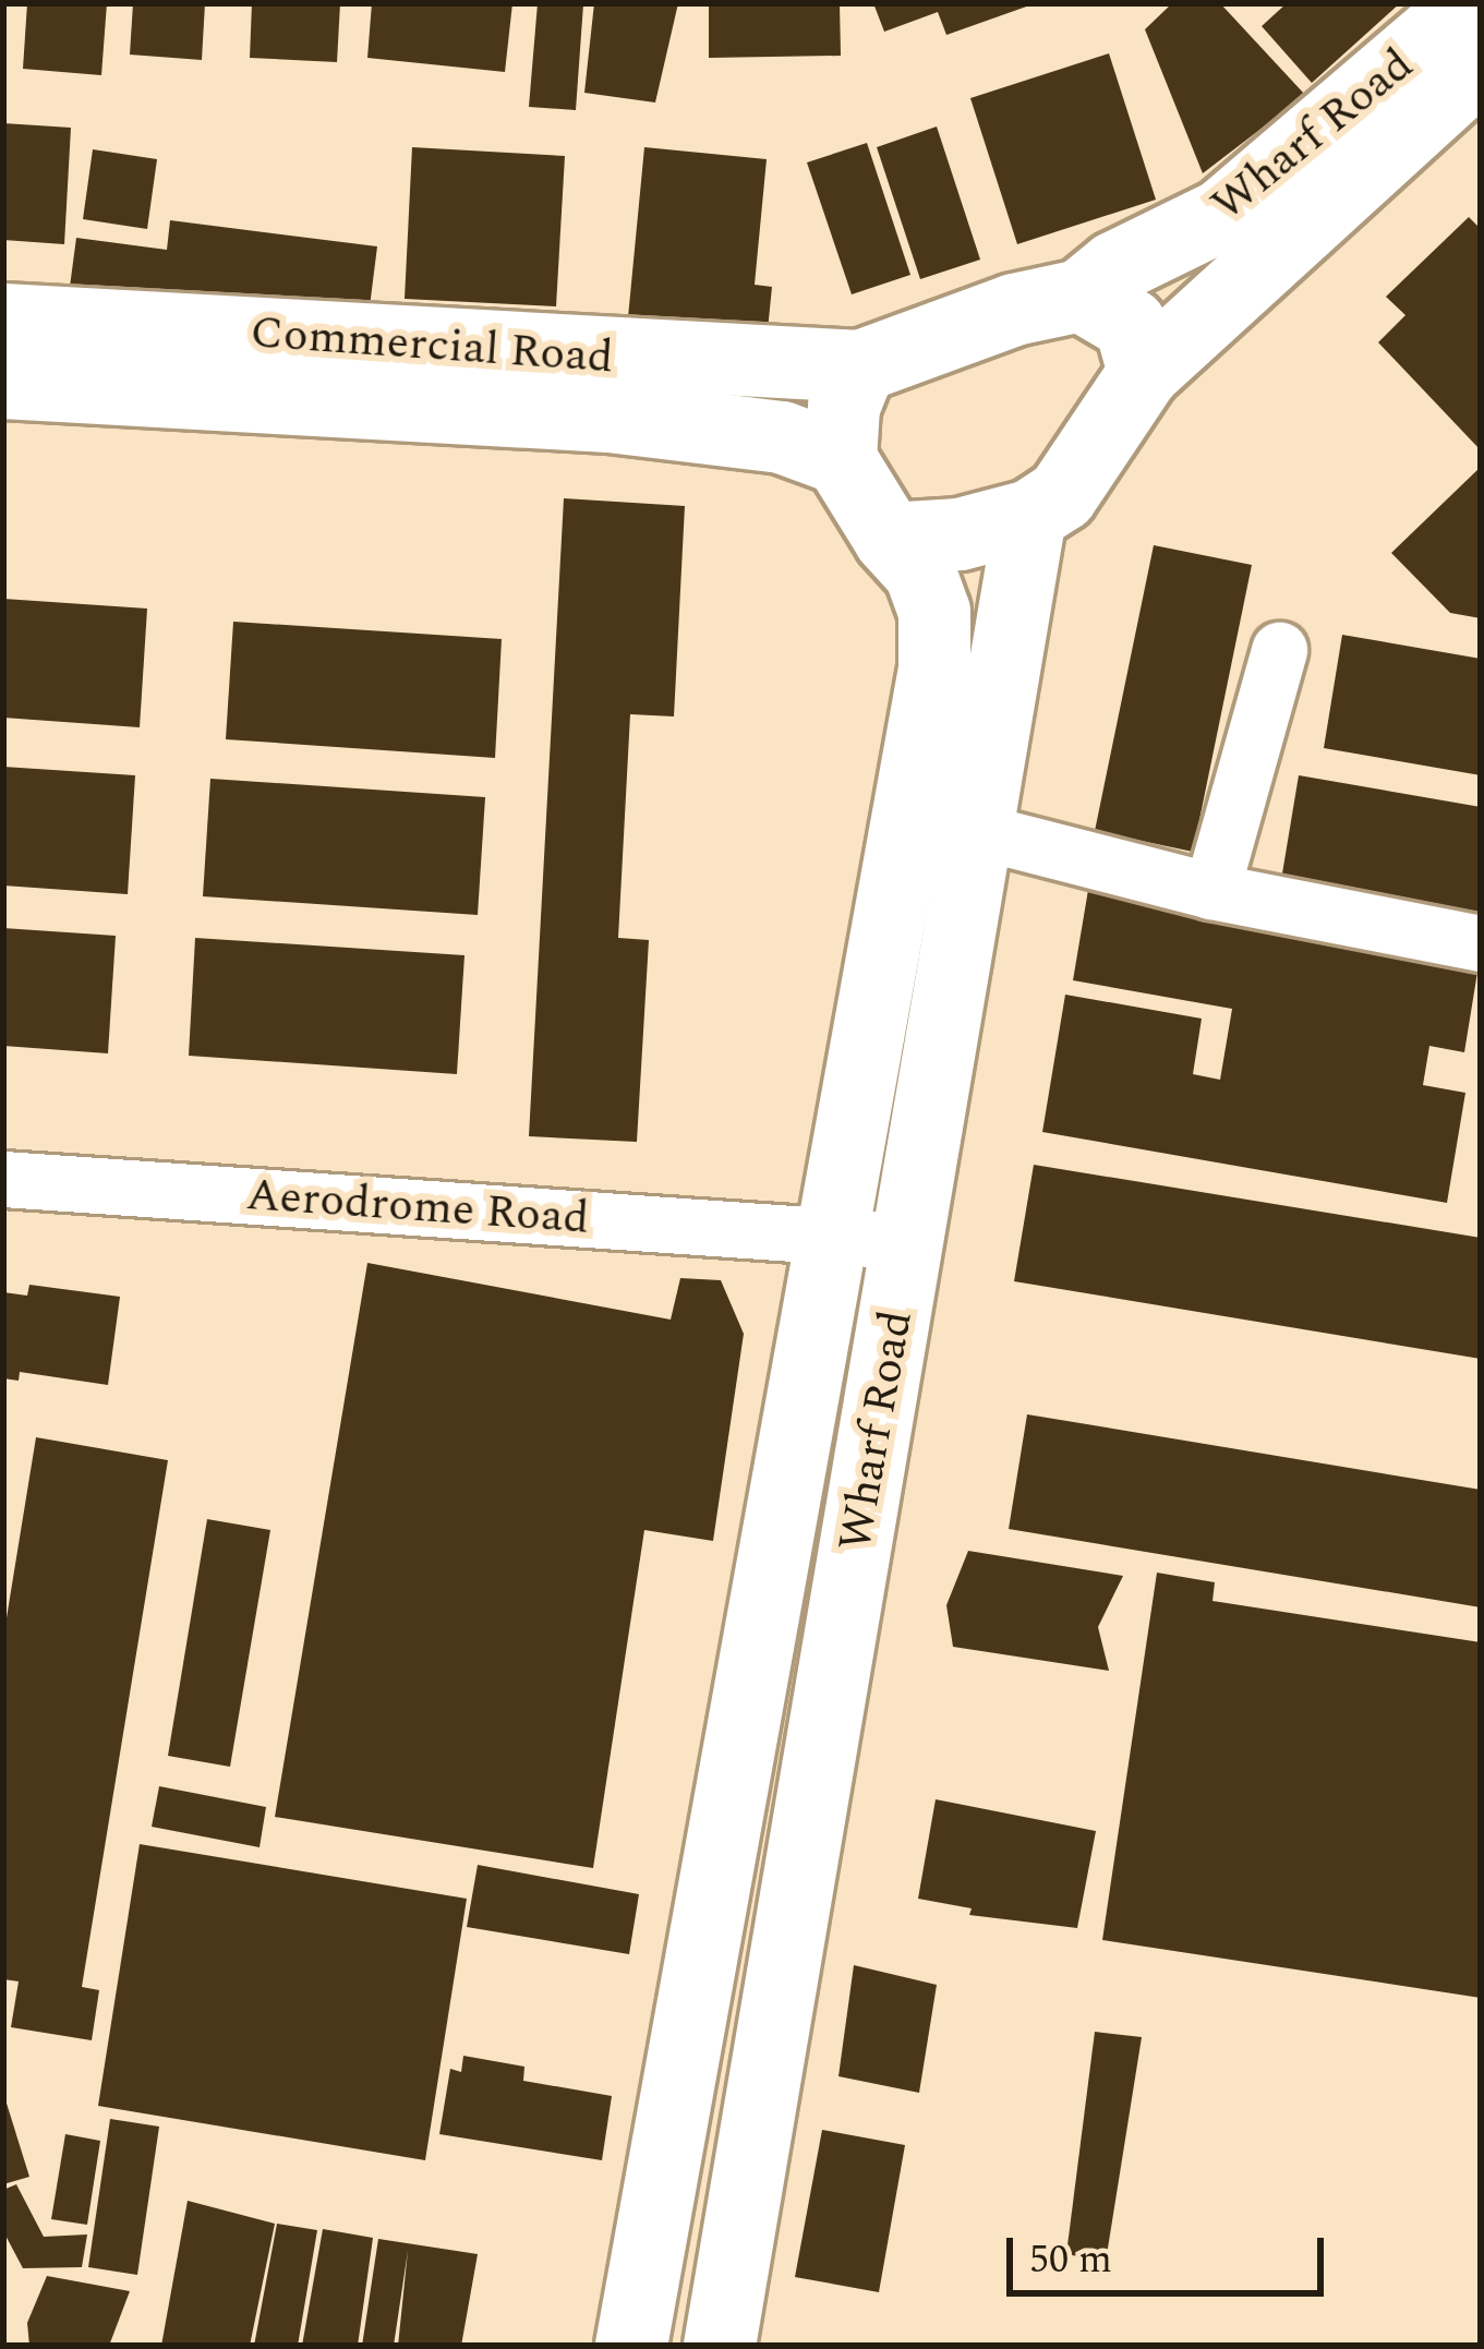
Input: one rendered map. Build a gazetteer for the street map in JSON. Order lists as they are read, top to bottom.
{
  "streets": {
    "main road": ["Wharf Road", "Commercial Road"],
    "street": ["Aerodrome Road"]
  },
  "crossings": [
    ["Wharf Road", "Commercial Road"],
    ["Wharf Road", "Aerodrome Road"]
  ],
  "scale_bar": "50 m"
}
